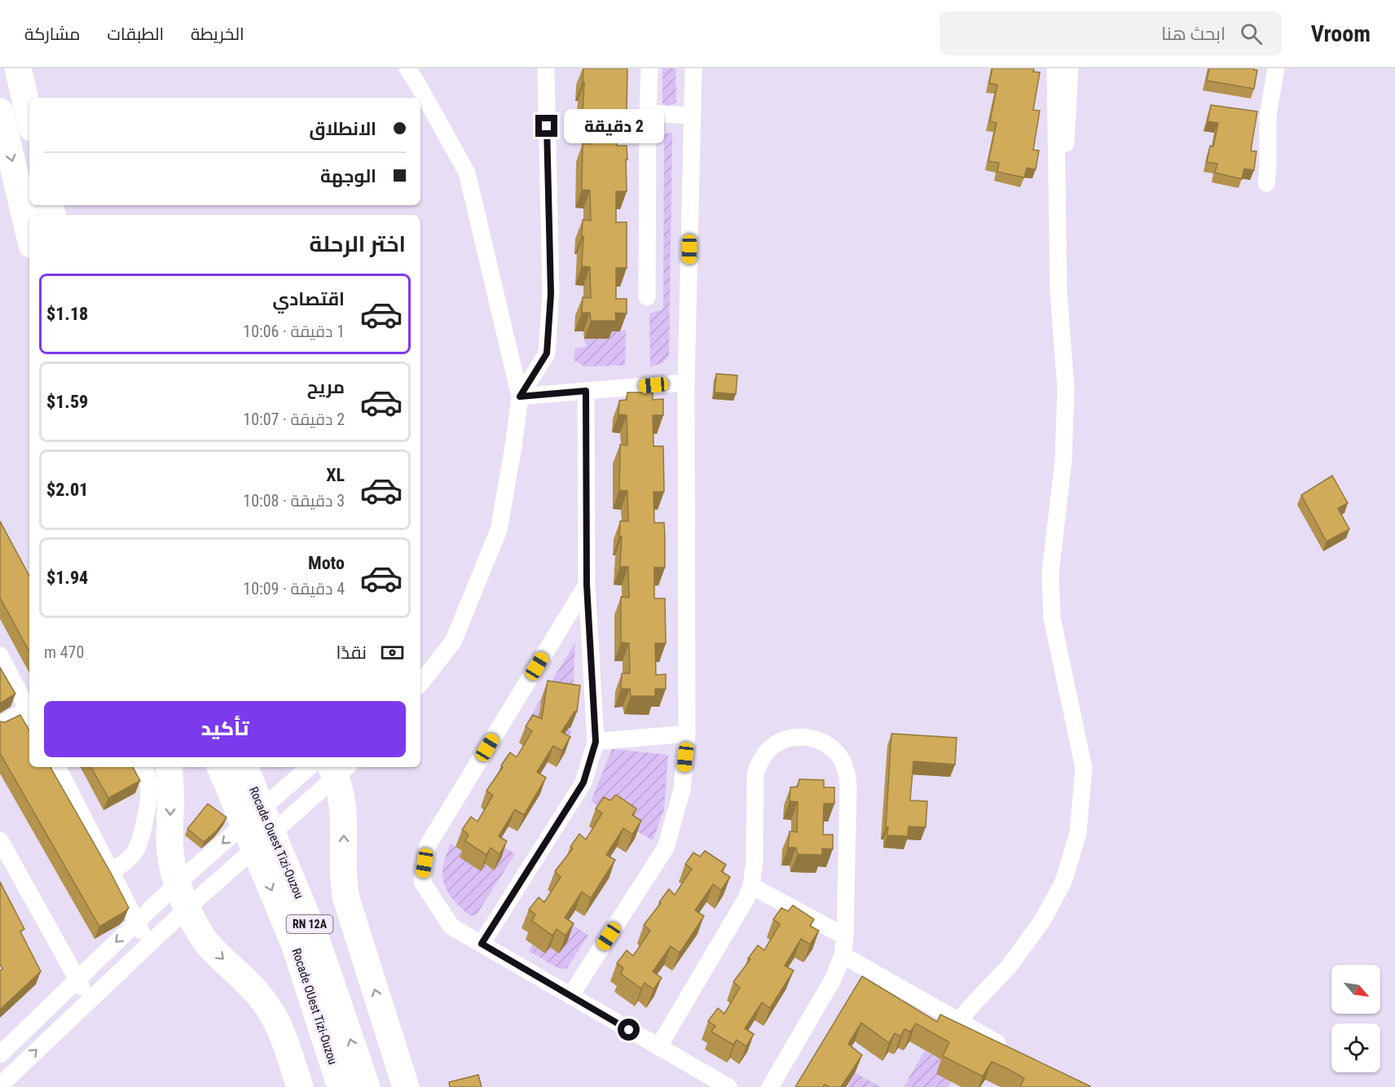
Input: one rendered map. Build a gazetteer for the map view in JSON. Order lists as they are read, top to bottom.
{
  "streets": {
    "highway": ["Rocade Ouest Tizi-Ouzou", "RN 12A", "Rocade OUest Tizi-Ouzou"]
  },
  "north": "bottom right",
  "page": {
    "header": "Vroom",
    "search": "ابحث هنا",
    "nav": ["الخريطة", "الطبقات", "مشاركة"],
    "banner": ["الانطلاق", "الوجهة"],
    "bubble": "2 دقيقة",
    "heading": "اختر الرحلة",
    "list": [
      {
        "name": "اقتصادي",
        "note": "1 دقيقة · 10:06",
        "value": "$1.18"
      },
      {
        "name": "مريح",
        "note": "2 دقيقة · 10:07",
        "value": "$1.59"
      },
      {
        "name": "XL",
        "note": "3 دقيقة · 10:08",
        "value": "$2.01"
      },
      {
        "name": "Moto",
        "note": "4 دقيقة · 10:09",
        "value": "$1.94"
      }
    ],
    "pay": ["نقدًا", "470 m"],
    "buttons": "تأكيد"
  }
}
